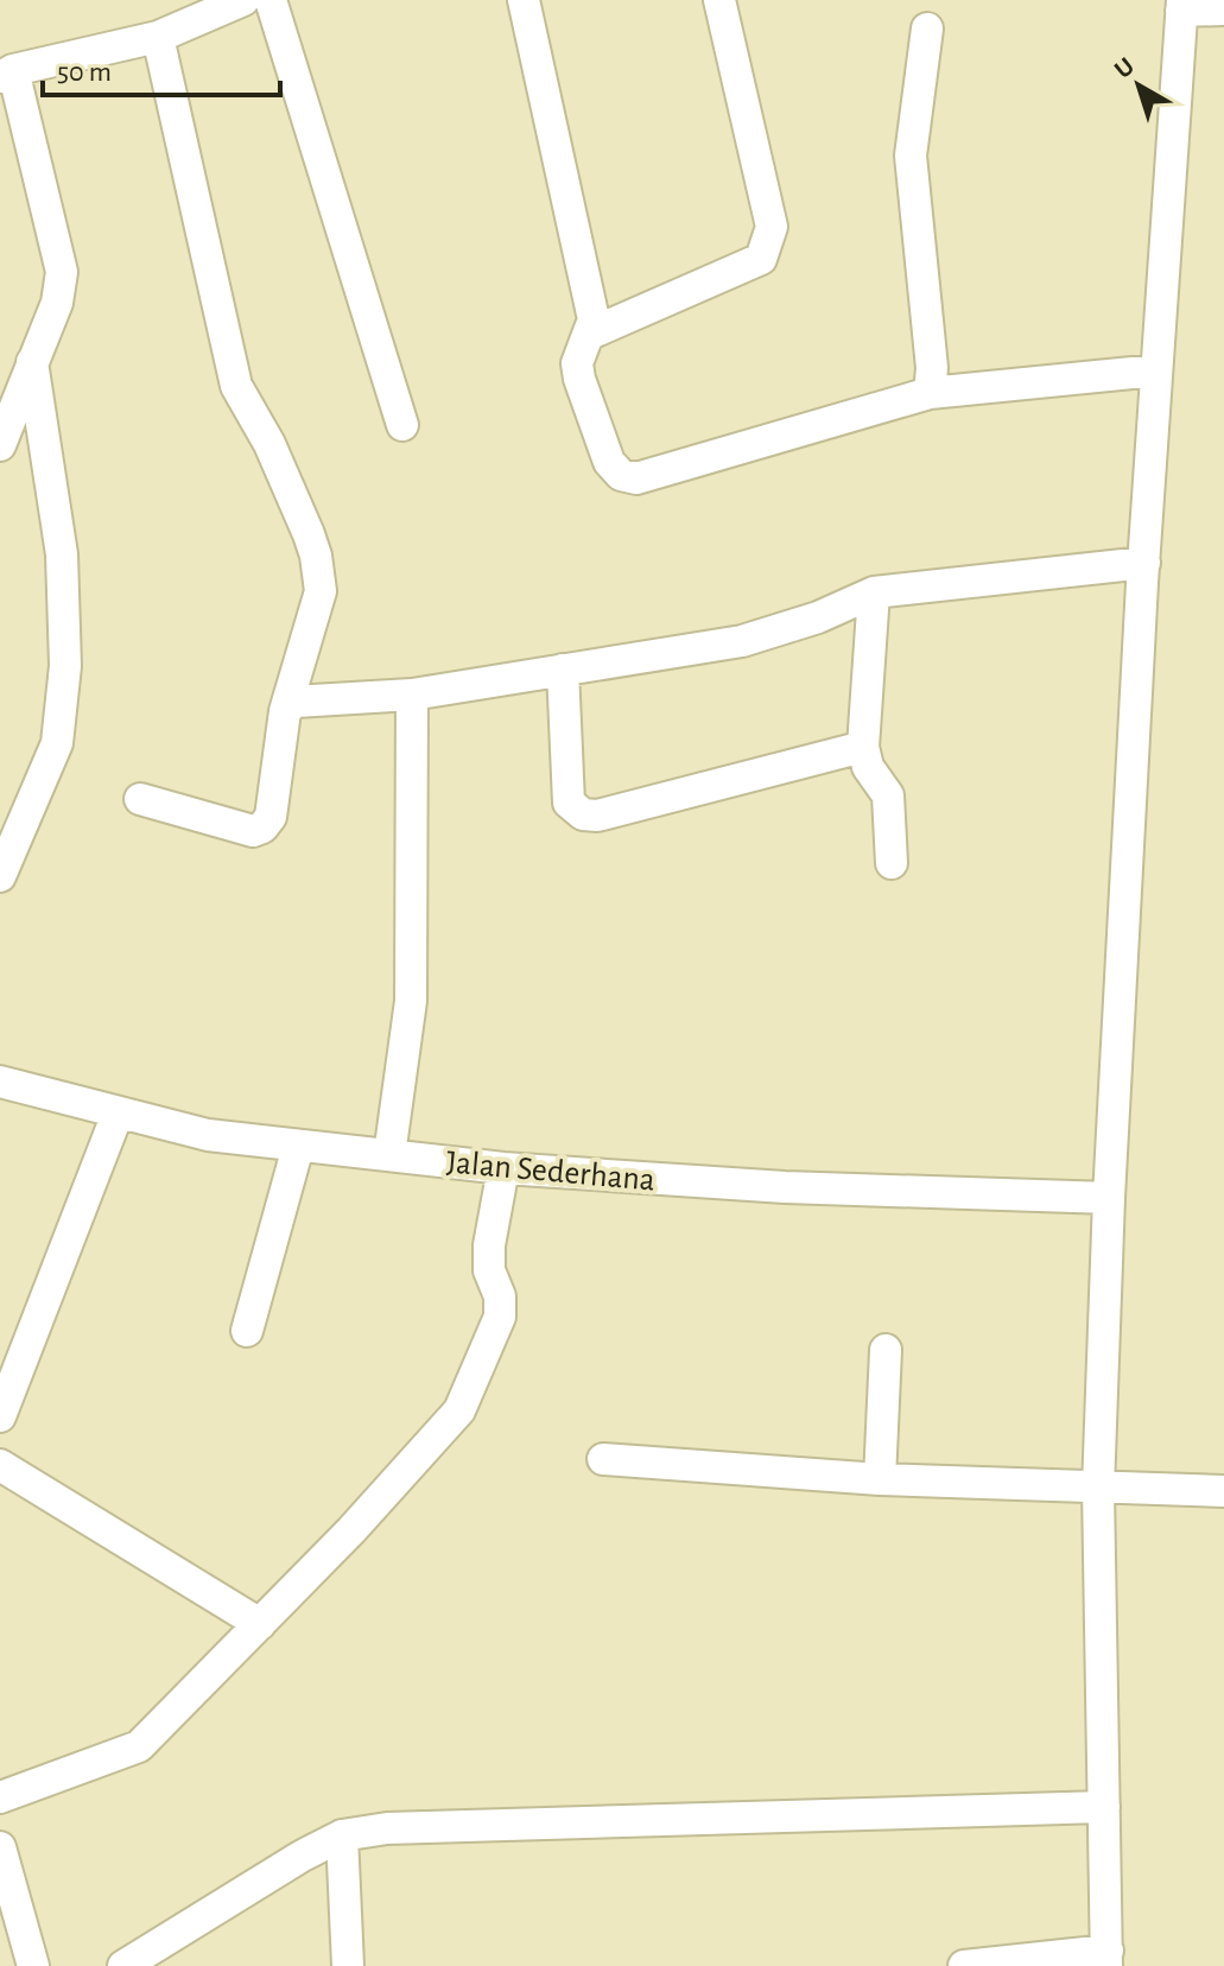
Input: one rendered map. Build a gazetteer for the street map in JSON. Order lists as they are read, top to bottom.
{
  "streets": {
    "street": ["Jalan Sederhana"]
  },
  "scale_bar": "50 m",
  "north": "top left"
}
